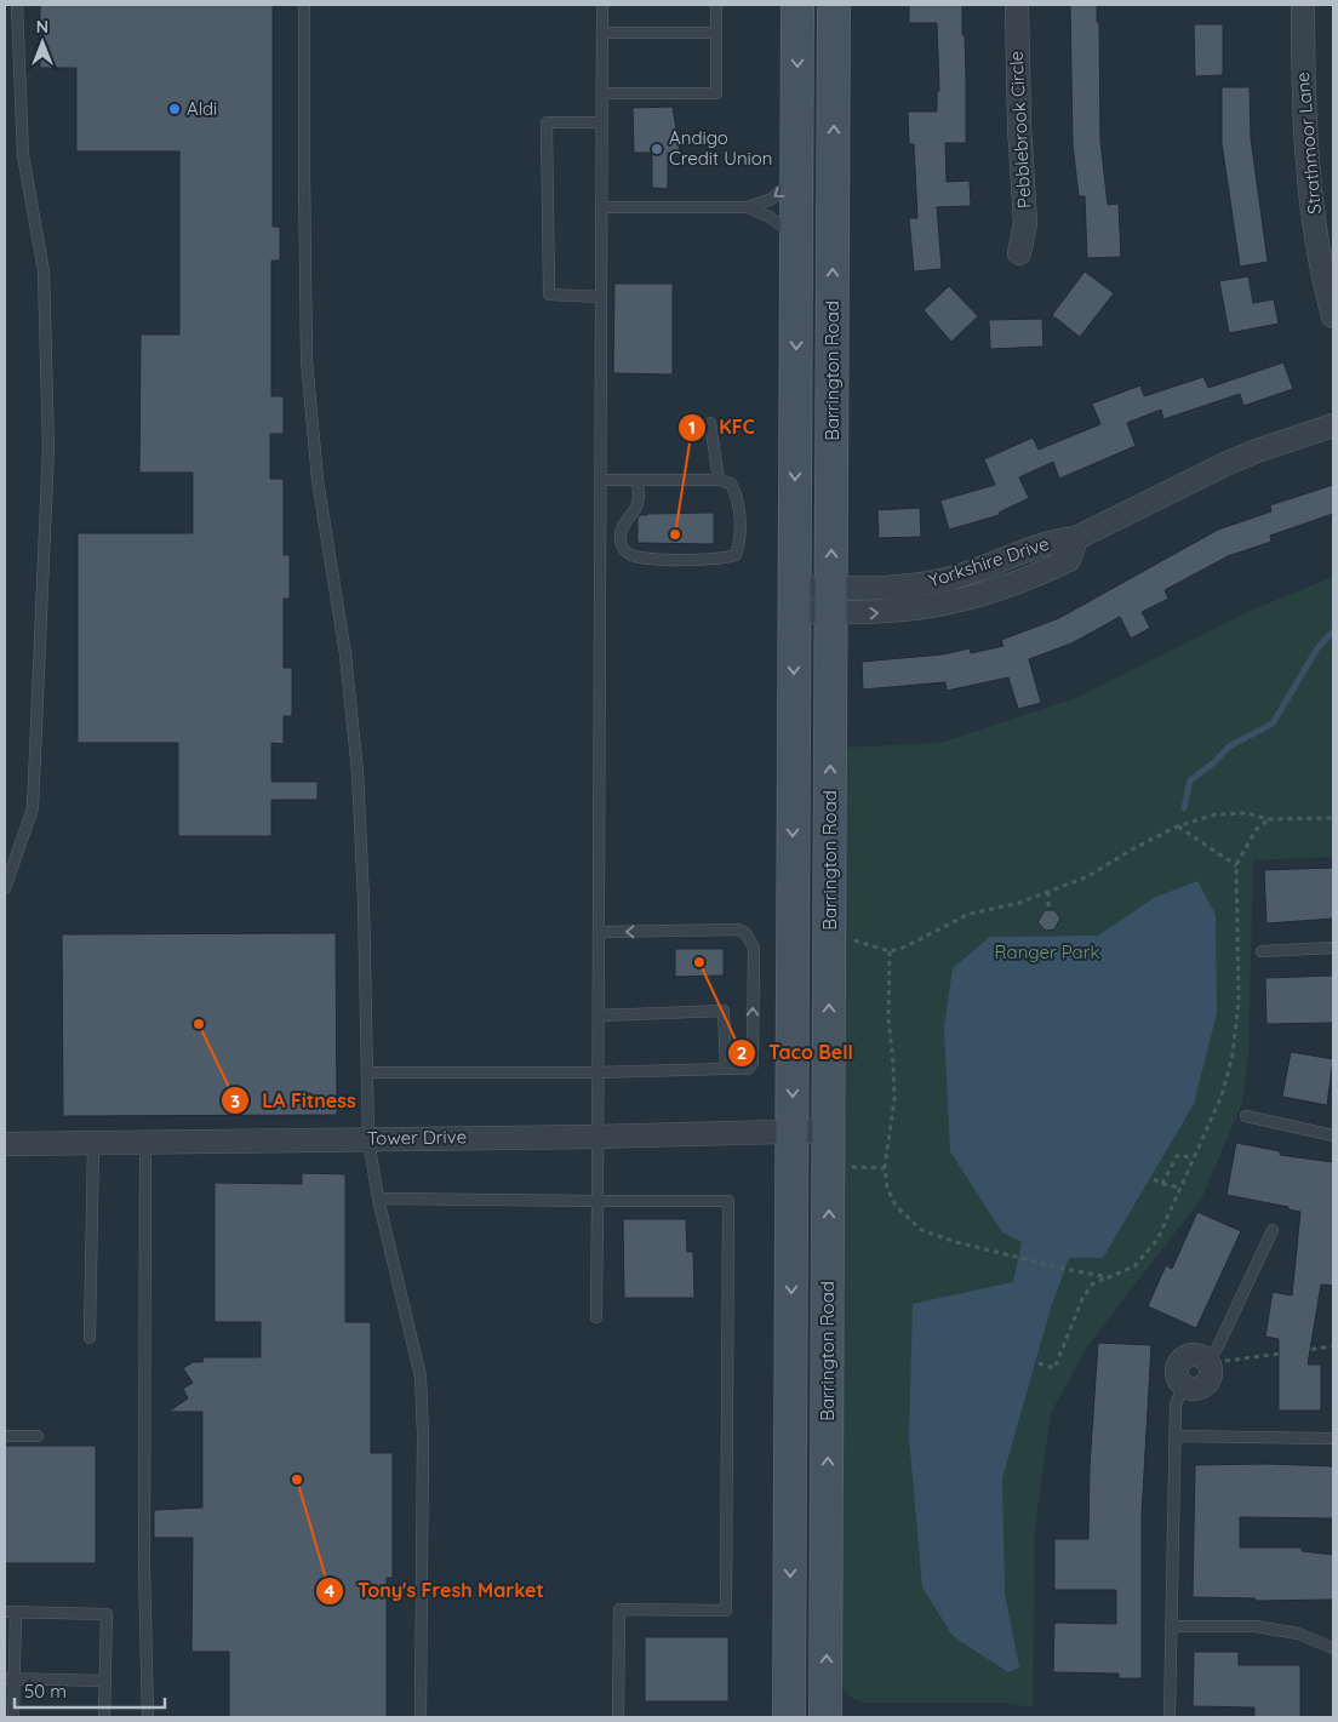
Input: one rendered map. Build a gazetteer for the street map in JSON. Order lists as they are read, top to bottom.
{
  "streets": {
    "main road": ["Barrington Road"],
    "street": [
      "Pebblebrook Circle",
      "Strathmoor Lane",
      "Yorkshire Drive",
      "Tower Drive"
    ]
  },
  "crossings": [
    ["Barrington Road", "Yorkshire Drive"],
    ["Barrington Road", "Tower Drive"]
  ],
  "parks": ["Ranger Park"],
  "places": [
    "Aldi",
    "Andigo Credit Union",
    "KFC",
    "Taco Bell",
    "LA Fitness",
    "Tony's Fresh Market"
  ],
  "scale_bar": "50 m",
  "north": "top"
}
